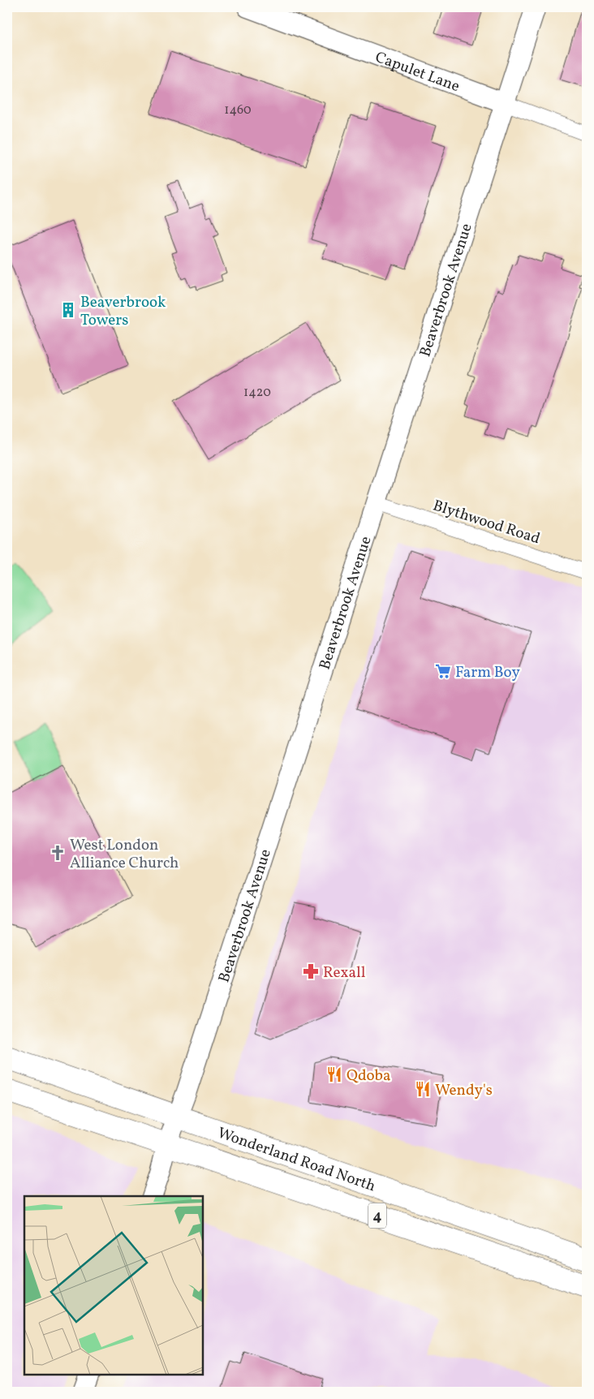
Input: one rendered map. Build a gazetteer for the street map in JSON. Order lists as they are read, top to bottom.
{
  "streets": {
    "main road": ["Wonderland Road North", "4"],
    "street": ["Capulet Lane", "Beaverbrook Avenue", "Blythwood Road"]
  },
  "crossings": [
    ["Capulet Lane", "Beaverbrook Avenue"],
    ["Beaverbrook Avenue", "Blythwood Road"],
    ["Beaverbrook Avenue", "Wonderland Road North"]
  ],
  "places": {
    "building": ["Beaverbrook Towers"],
    "supermarket": ["Farm Boy"],
    "church": ["West London Alliance Church"],
    "pharmacy": ["Rexall"],
    "restaurant": ["Qdoba", "Wendy's"]
  },
  "house_numbers": ["1460", "1420"]
}
